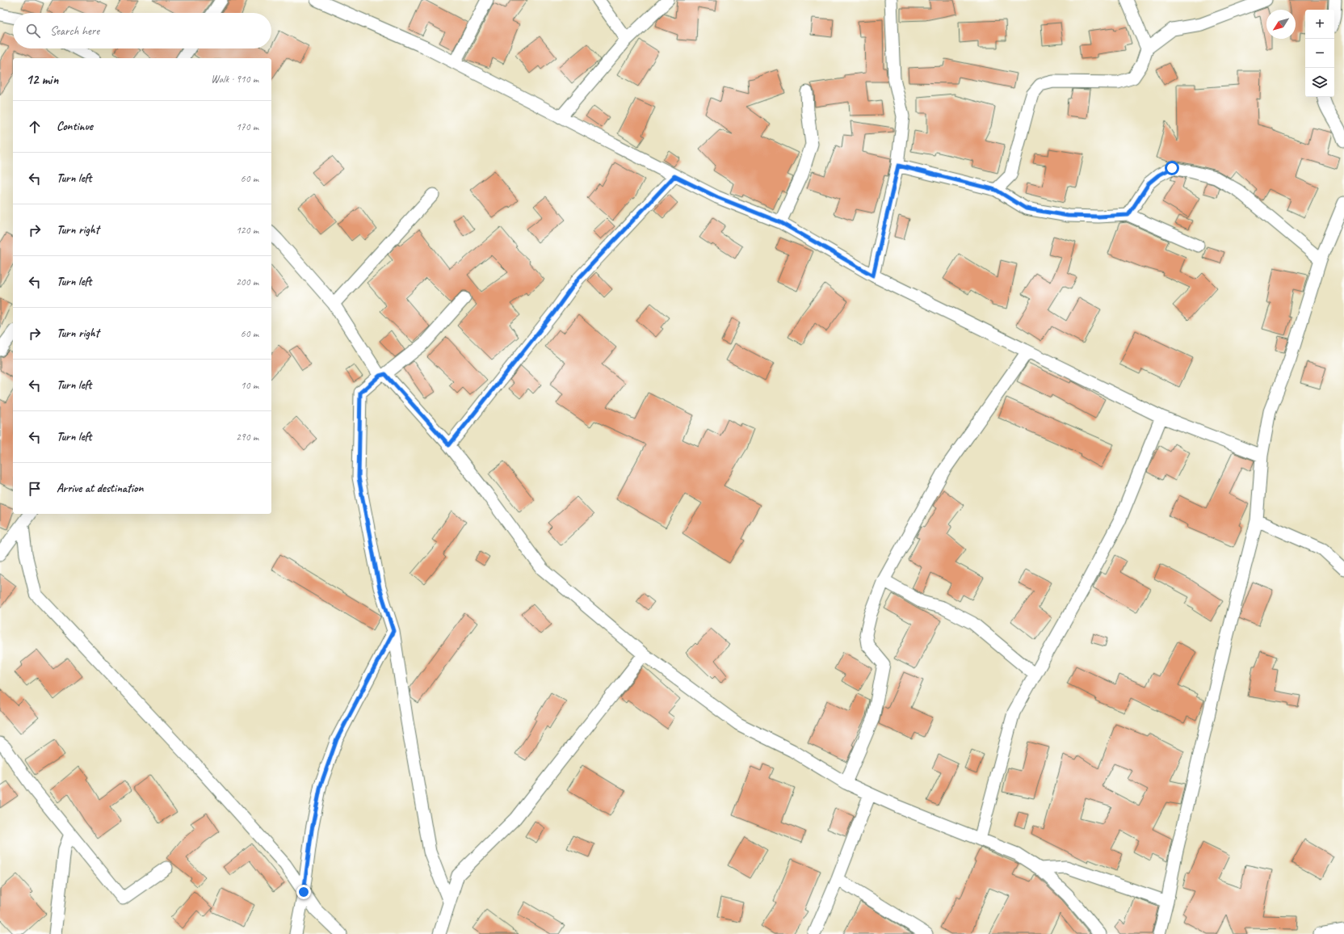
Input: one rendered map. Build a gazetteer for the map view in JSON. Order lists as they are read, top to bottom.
{
  "north": "bottom left",
  "page": {
    "map_buttons": ["+", "−"],
    "search": "Search here",
    "heading": ["12 min", "Walk · 910 m"],
    "list": [
      ["Continue", "170 m"],
      ["Turn left", "60 m"],
      ["Turn right", "120 m"],
      ["Turn left", "200 m"],
      ["Turn right", "60 m"],
      ["Turn left", "10 m"],
      ["Turn left", "290 m"],
      "Arrive at destination"
    ]
  }
}
